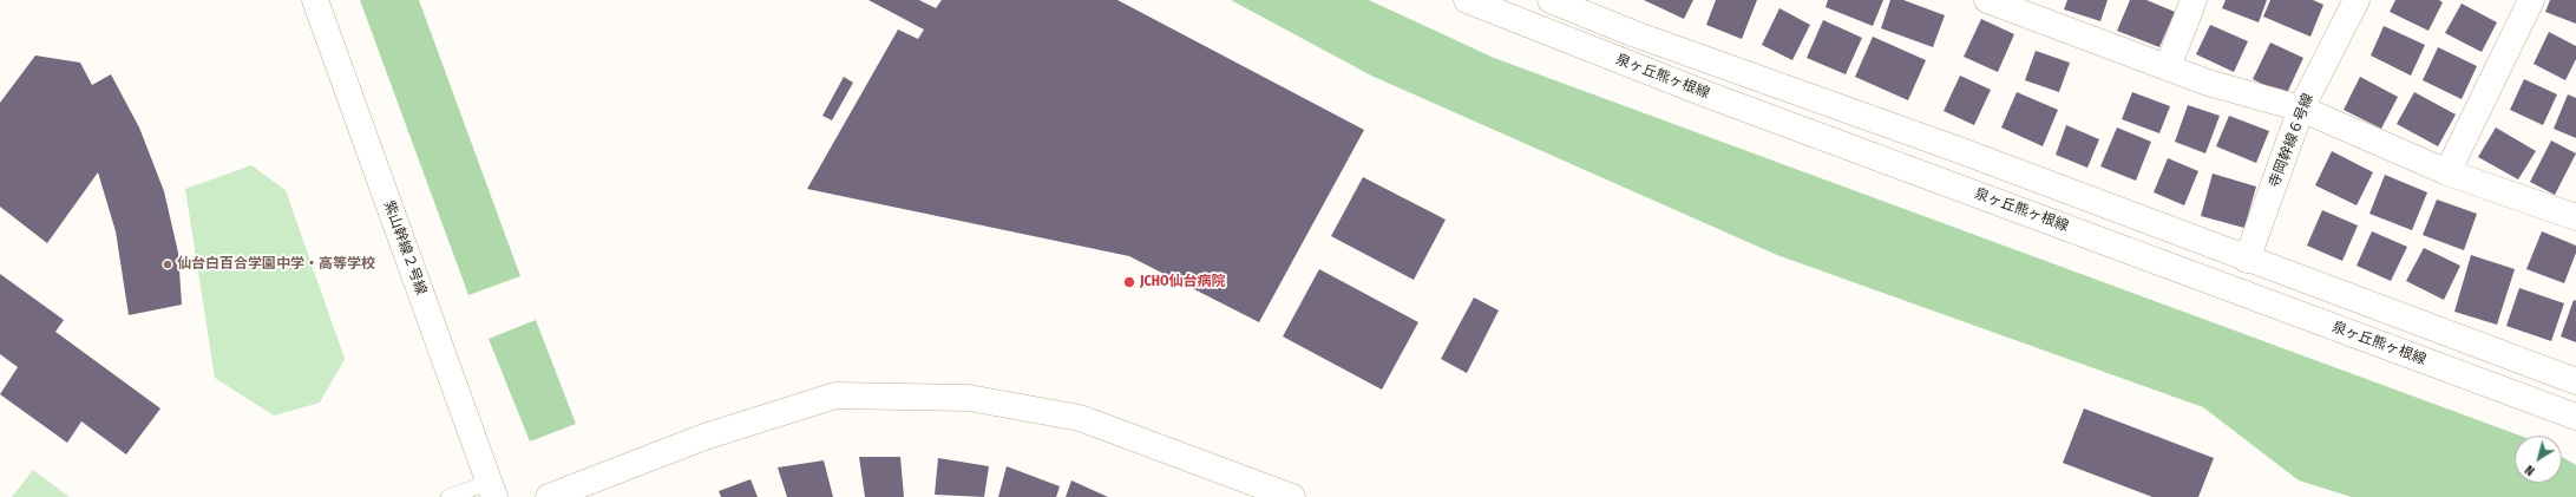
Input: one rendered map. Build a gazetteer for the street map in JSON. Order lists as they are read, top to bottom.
{
  "streets": {
    "street": ["泉ヶ丘熊ヶ根線", "寺岡幹線６号線", "紫山幹線２号線"]
  },
  "places": ["仙台白百合学園中学・高等学校", "JCHO仙台病院"],
  "north": "bottom left"
}
